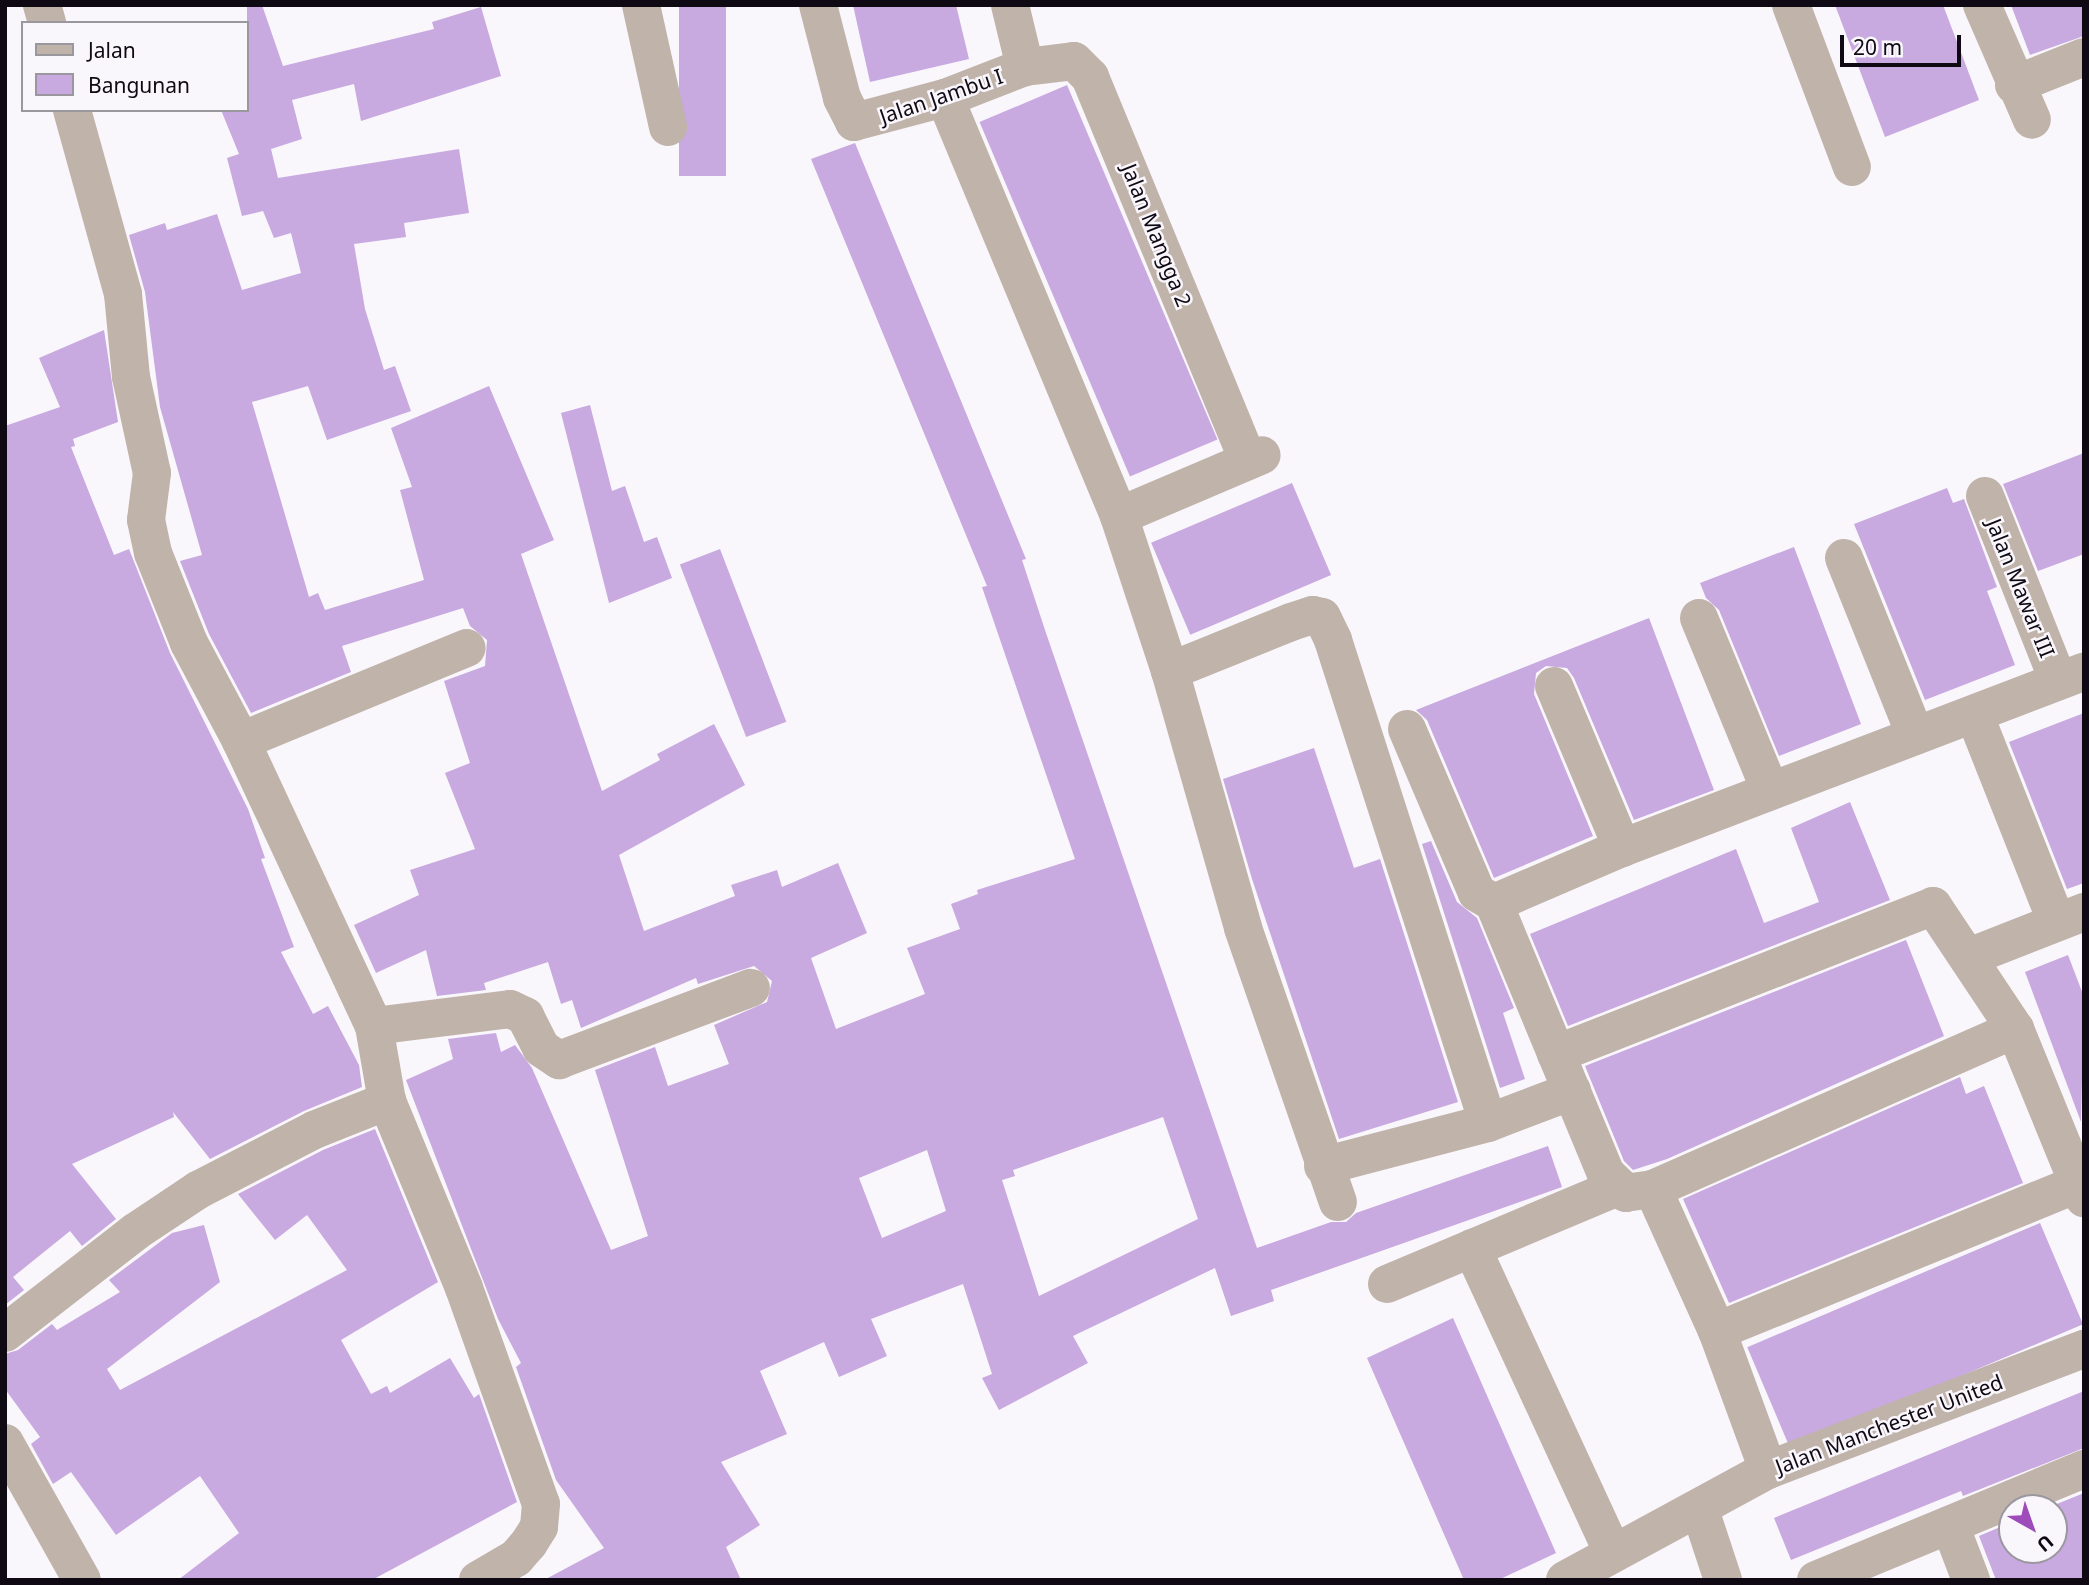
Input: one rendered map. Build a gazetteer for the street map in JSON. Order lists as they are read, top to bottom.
{
  "streets": {
    "street": [
      "Jalan Jambu I",
      "Jalan Mangga 2",
      "Jalan Mawar III",
      "Jalan Manchester United"
    ]
  },
  "crossings": [
    ["Jalan Jambu I", "Jalan Mangga 2"]
  ],
  "legend": ["Jalan", "Bangunan"],
  "scale_bar": "20 m",
  "north": "bottom right"
}
